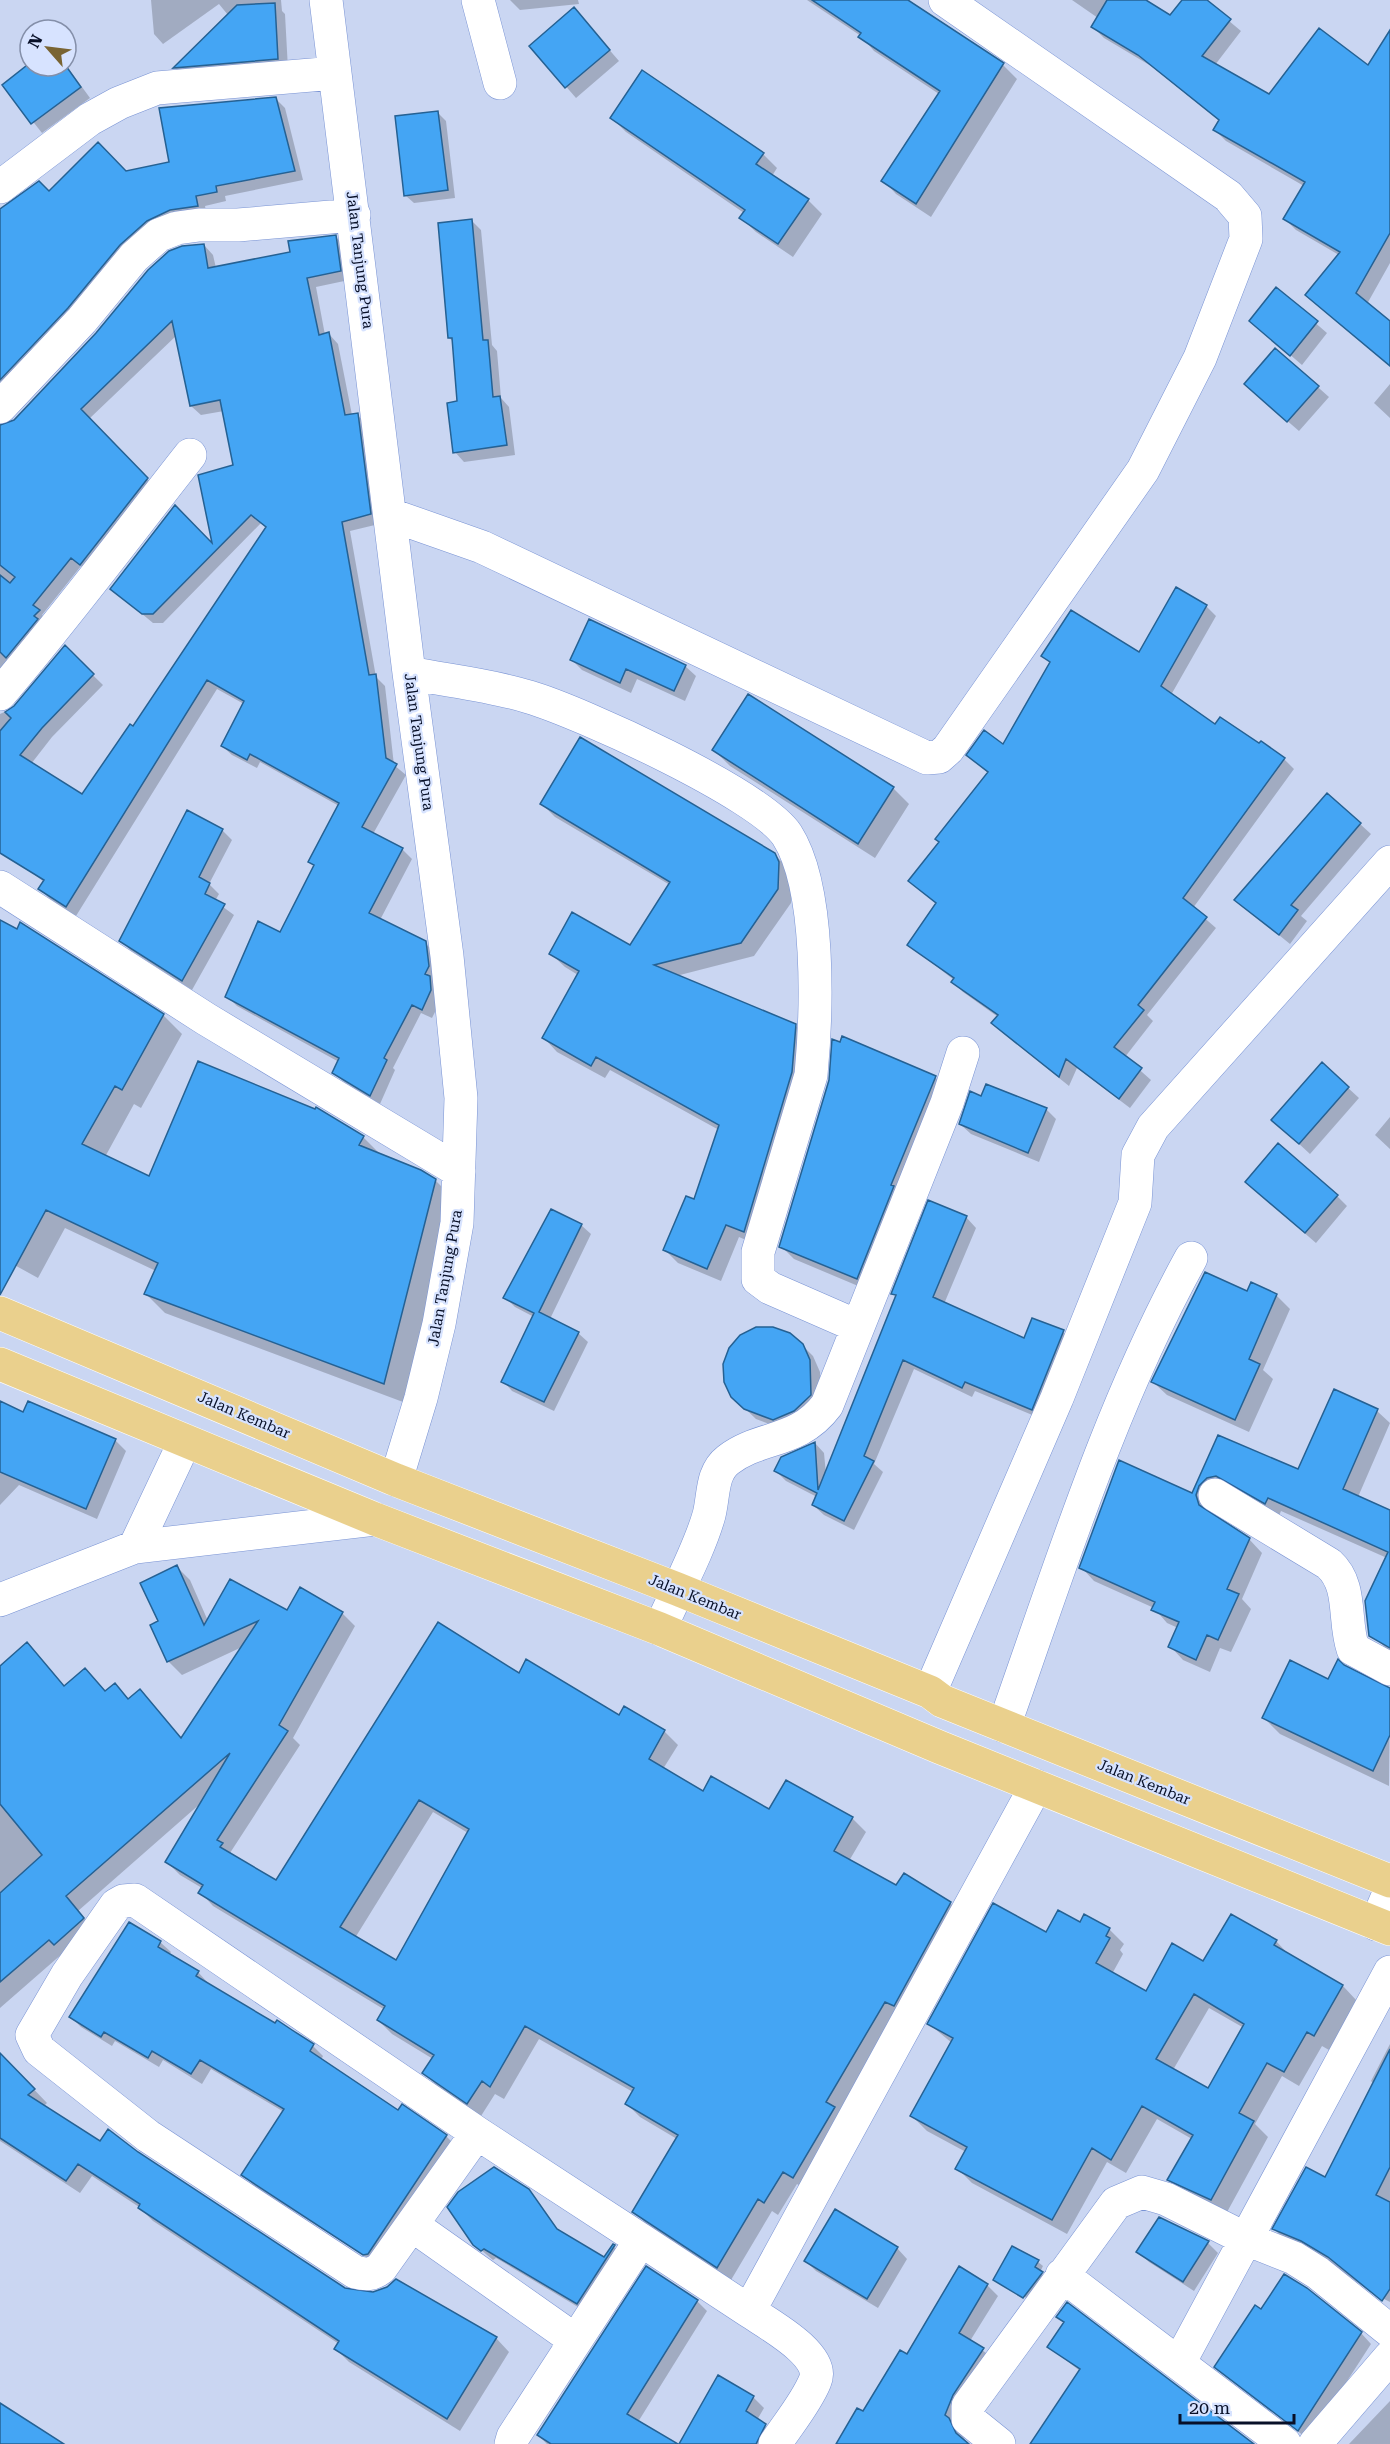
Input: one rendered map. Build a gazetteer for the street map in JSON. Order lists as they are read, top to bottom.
{
  "streets": {
    "main road": ["Jalan Kembar"],
    "street": ["Jalan Tanjung Pura"]
  },
  "crossings": [
    ["Jalan Tanjung Pura", "Jalan Kembar"]
  ],
  "scale_bar": "20 m",
  "north": "top left"
}
